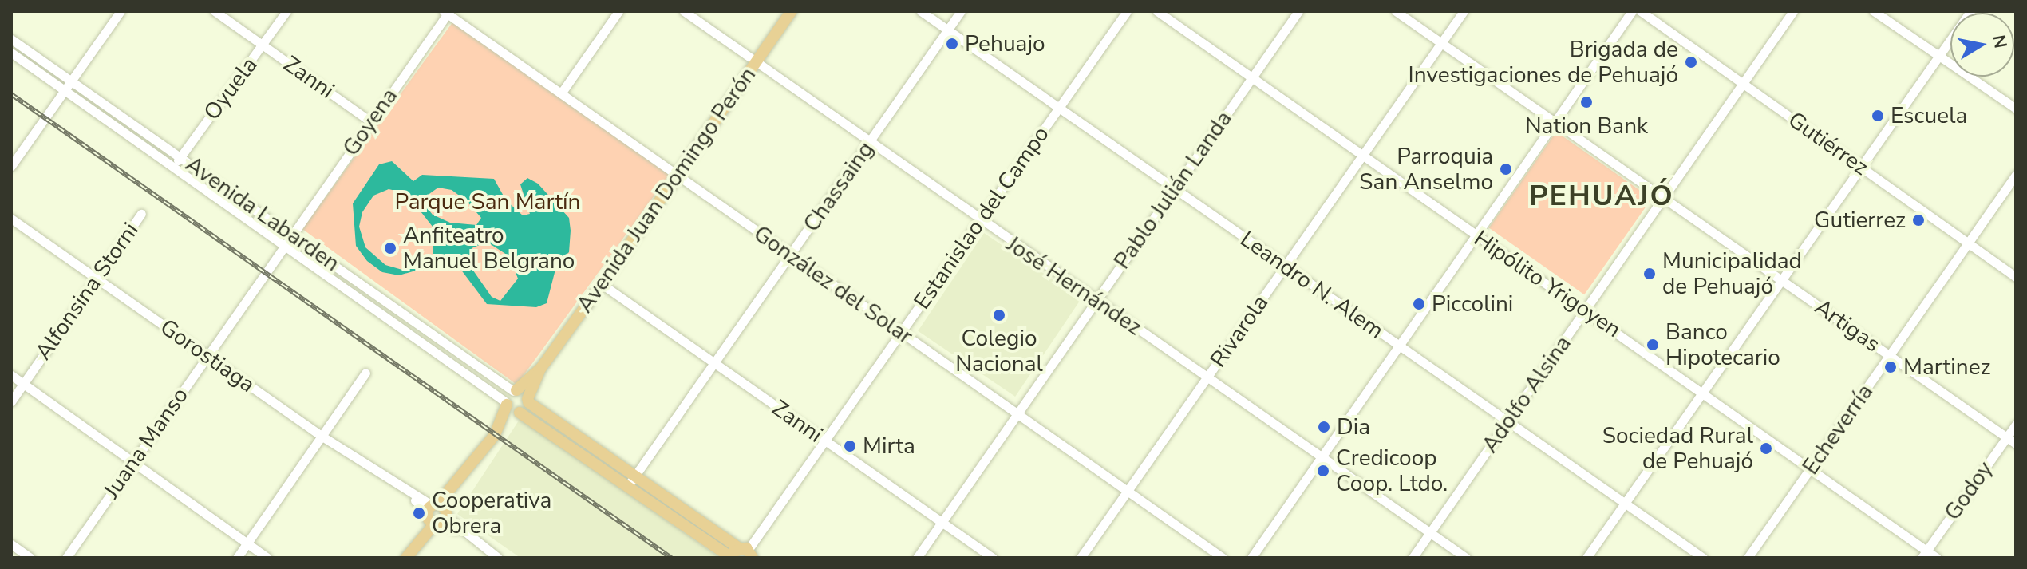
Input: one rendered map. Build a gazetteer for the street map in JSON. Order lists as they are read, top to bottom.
{
  "streets": {
    "main road": ["Avenida Juan Domingo Perón"],
    "street": [
      "Zanni",
      "Oyuela",
      "Goyena",
      "Gutiérrez",
      "Chassaing",
      "Pablo Julián Landa",
      "Avenida Labarden",
      "Estanislao del Campo",
      "Hipólito Yrigoyen",
      "González del Solar",
      "Leandro N. Alem",
      "José Hernández",
      "Alfonsina Storni",
      "Artigas",
      "Rivarola",
      "Gorostiaga",
      "Adolfo Alsina",
      "Echeverría",
      "Juana Manso",
      "Godoy"
    ]
  },
  "crossings": [
    ["Zanni", "Oyuela"],
    ["Zanni", "Goyena"],
    ["Zanni", "Chassaing"],
    ["Zanni", "Avenida Juan Domingo Perón"],
    ["Zanni", "Pablo Julián Landa"],
    ["Zanni", "Estanislao del Campo"],
    ["Oyuela", "Avenida Labarden"],
    ["Goyena", "Avenida Labarden"],
    ["Goyena", "González del Solar"],
    ["Goyena", "Juana Manso"],
    ["Gutiérrez", "Adolfo Alsina"],
    ["Gutiérrez", "Echeverría"],
    ["Chassaing", "González del Solar"],
    ["Chassaing", "Leandro N. Alem"],
    ["Chassaing", "José Hernández"],
    ["Avenida Juan Domingo Perón", "Avenida Labarden"],
    ["Avenida Juan Domingo Perón", "González del Solar"],
    ["Avenida Juan Domingo Perón", "José Hernández"],
    ["Pablo Julián Landa", "Hipólito Yrigoyen"],
    ["Pablo Julián Landa", "González del Solar"],
    ["Pablo Julián Landa", "Leandro N. Alem"],
    ["Pablo Julián Landa", "José Hernández"],
    ["Avenida Labarden", "Juana Manso"],
    ["Estanislao del Campo", "González del Solar"],
    ["Estanislao del Campo", "Leandro N. Alem"],
    ["Estanislao del Campo", "José Hernández"],
    ["Hipólito Yrigoyen", "Rivarola"],
    ["Hipólito Yrigoyen", "Adolfo Alsina"],
    ["Hipólito Yrigoyen", "Echeverría"],
    ["Hipólito Yrigoyen", "Godoy"],
    ["González del Solar", "Rivarola"],
    ["Leandro N. Alem", "Rivarola"],
    ["Leandro N. Alem", "Adolfo Alsina"],
    ["José Hernández", "Rivarola"],
    ["José Hernández", "Adolfo Alsina"],
    ["Alfonsina Storni", "Gorostiaga"],
    ["Artigas", "Rivarola"],
    ["Artigas", "Adolfo Alsina"],
    ["Artigas", "Echeverría"],
    ["Artigas", "Godoy"],
    ["Gorostiaga", "Juana Manso"]
  ],
  "districts": ["PEHUAJÓ"],
  "parks": ["Parque San Martín"],
  "places": [
    "Pehuajo",
    "Brigada de Investigaciones de Pehuajó",
    "Nation Bank",
    "Escuela",
    "Parroquia San Anselmo",
    "Gutierrez",
    "Anfiteatro Manuel Belgrano",
    "Municipalidad de Pehuajó",
    "Piccolini",
    "Colegio Nacional",
    "Banco Hipotecario",
    "Martinez",
    "Dia",
    "Mirta",
    "Sociedad Rural de Pehuajó",
    "Credicoop Coop. Ltdo.",
    "Cooperativa Obrera"
  ],
  "north": "right"
}
